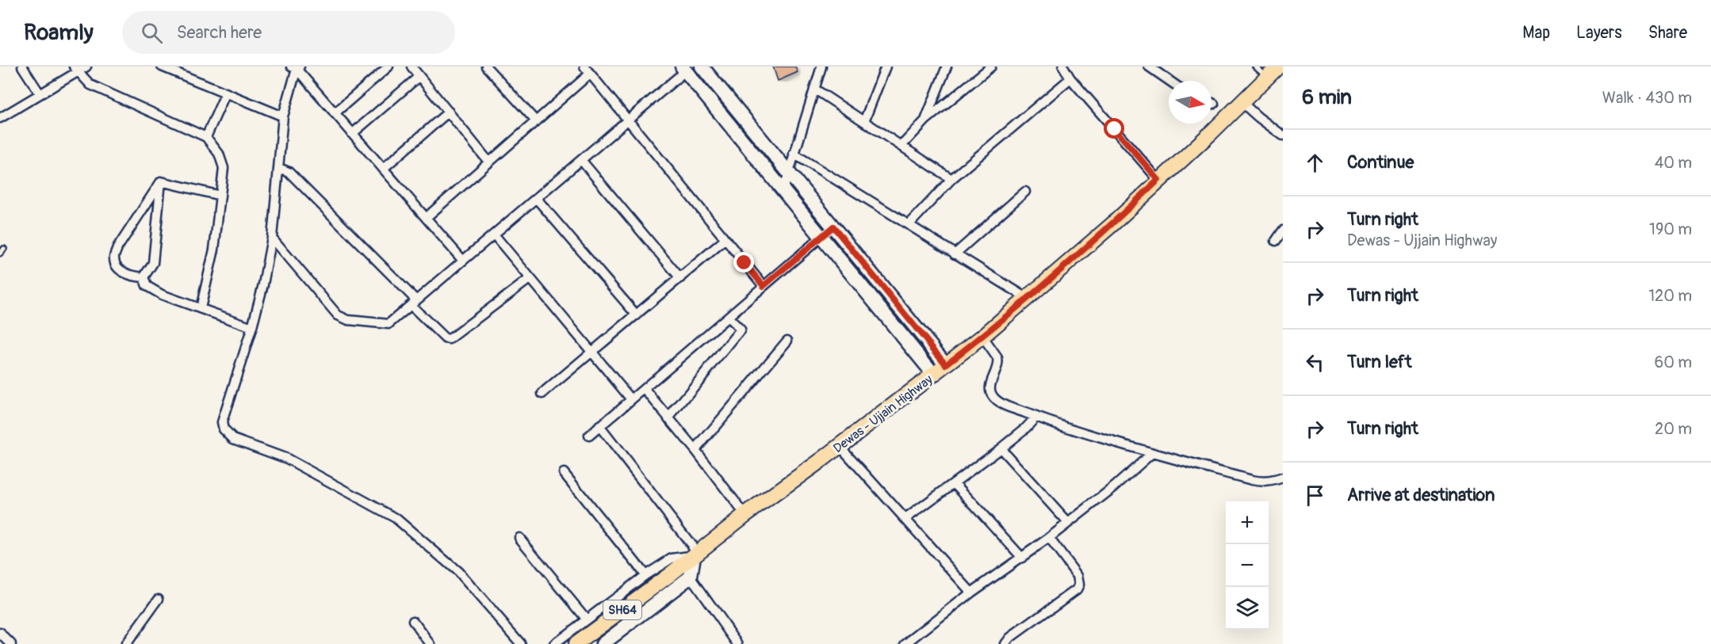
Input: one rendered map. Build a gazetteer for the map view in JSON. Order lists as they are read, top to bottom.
{
  "streets": {
    "main road": ["Dewas - Ujjain Highway", "SH64"]
  },
  "north": "right",
  "page": {
    "header": "Roamly",
    "search": "Search here",
    "nav": ["Map", "Layers", "Share"],
    "heading": ["6 min", "Walk · 430 m"],
    "list": [
      ["Continue", "40 m"],
      ["Turn right", "Dewas - Ujjain Highway", "190 m"],
      ["Turn right", "120 m"],
      ["Turn left", "60 m"],
      ["Turn right", "20 m"],
      "Arrive at destination"
    ],
    "map_buttons": ["+", "−"]
  }
}
